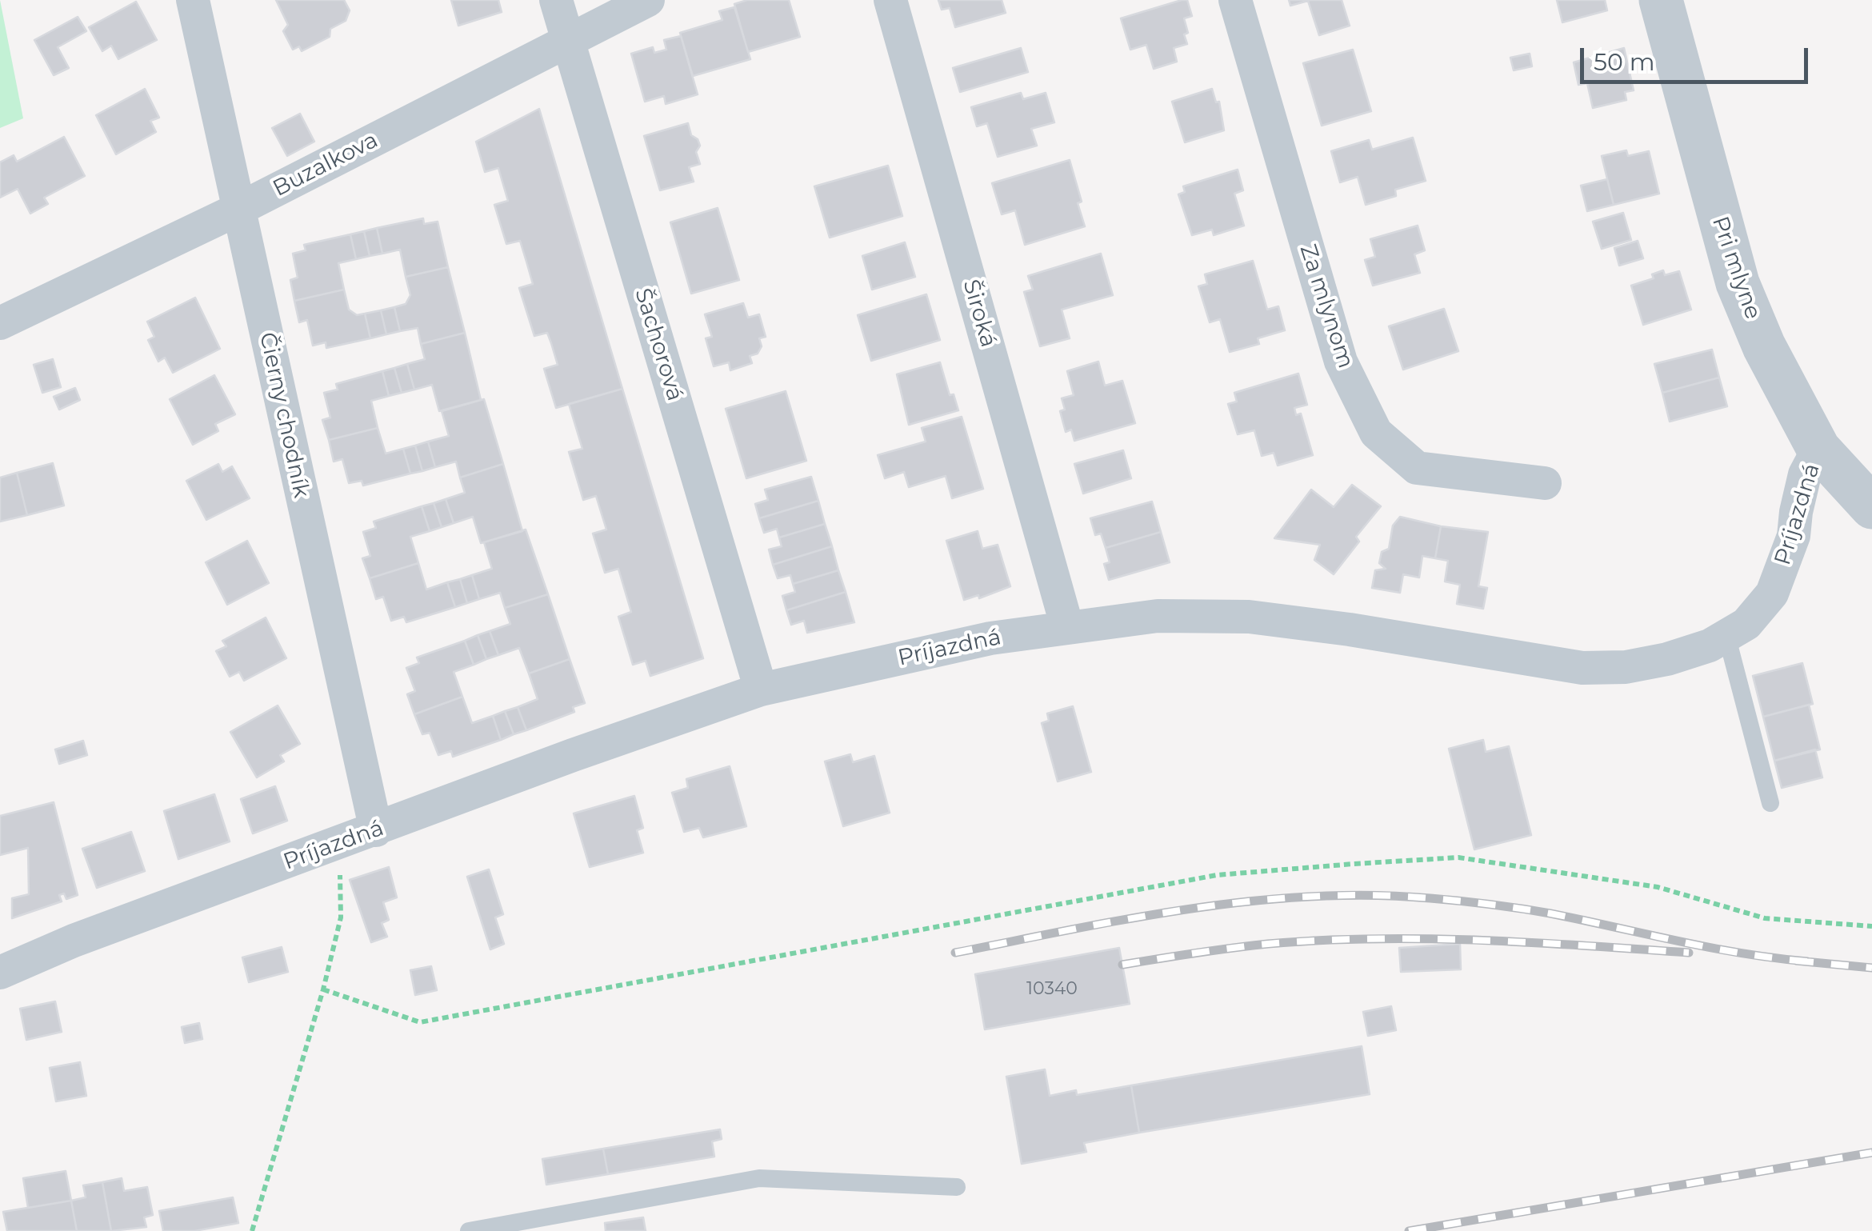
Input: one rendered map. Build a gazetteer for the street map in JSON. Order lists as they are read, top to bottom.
{
  "streets": {
    "street": [
      "Buzalkova",
      "Pri mlyne",
      "Za mlynom",
      "Široká",
      "Šachorová",
      "Čierny chodník",
      "Príjazdná"
    ]
  },
  "crossings": [
    ["Buzalkova", "Šachorová"],
    ["Buzalkova", "Čierny chodník"],
    ["Pri mlyne", "Príjazdná"],
    ["Široká", "Príjazdná"],
    ["Šachorová", "Príjazdná"],
    ["Čierny chodník", "Príjazdná"]
  ],
  "house_numbers": ["10340"],
  "scale_bar": "50 m"
}
